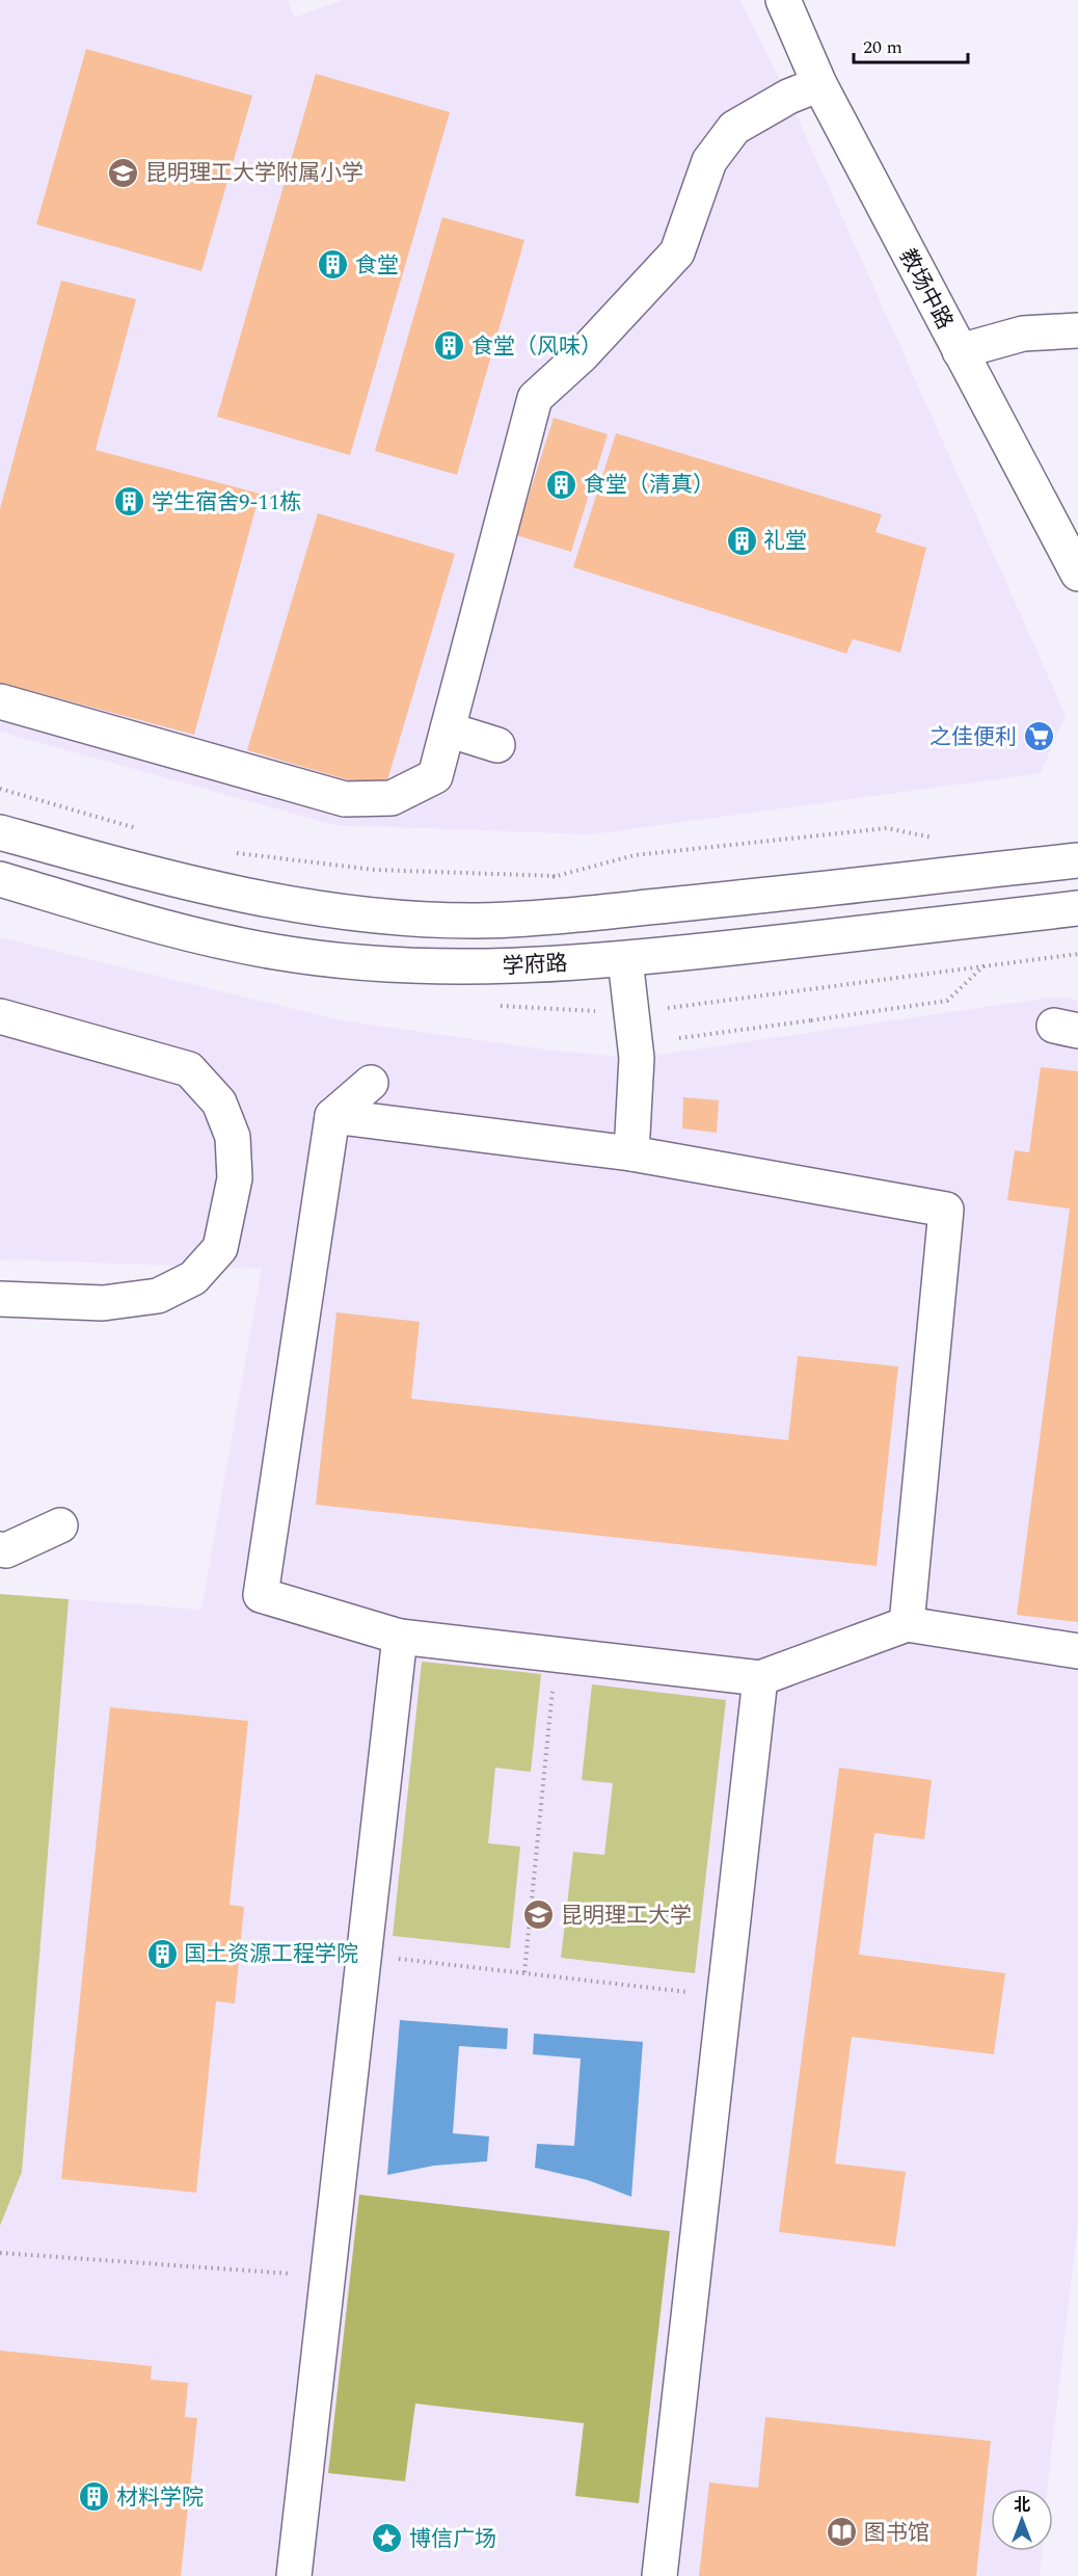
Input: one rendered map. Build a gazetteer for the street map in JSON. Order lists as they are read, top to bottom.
{
  "streets": {
    "main road": ["教场中路", "学府路"]
  },
  "places": {
    "school or university": ["昆明理工大学附属小学", "昆明理工大学"],
    "building": [
      "食堂",
      "食堂（风味）",
      "食堂（清真）",
      "学生宿舍9-11栋",
      "礼堂",
      "国土资源工程学院",
      "材料学院"
    ],
    "supermarket": ["之佳便利"],
    "library": ["图书馆"],
    "place": ["博信广场"]
  },
  "scale_bar": "20 m",
  "north": "top"
}
